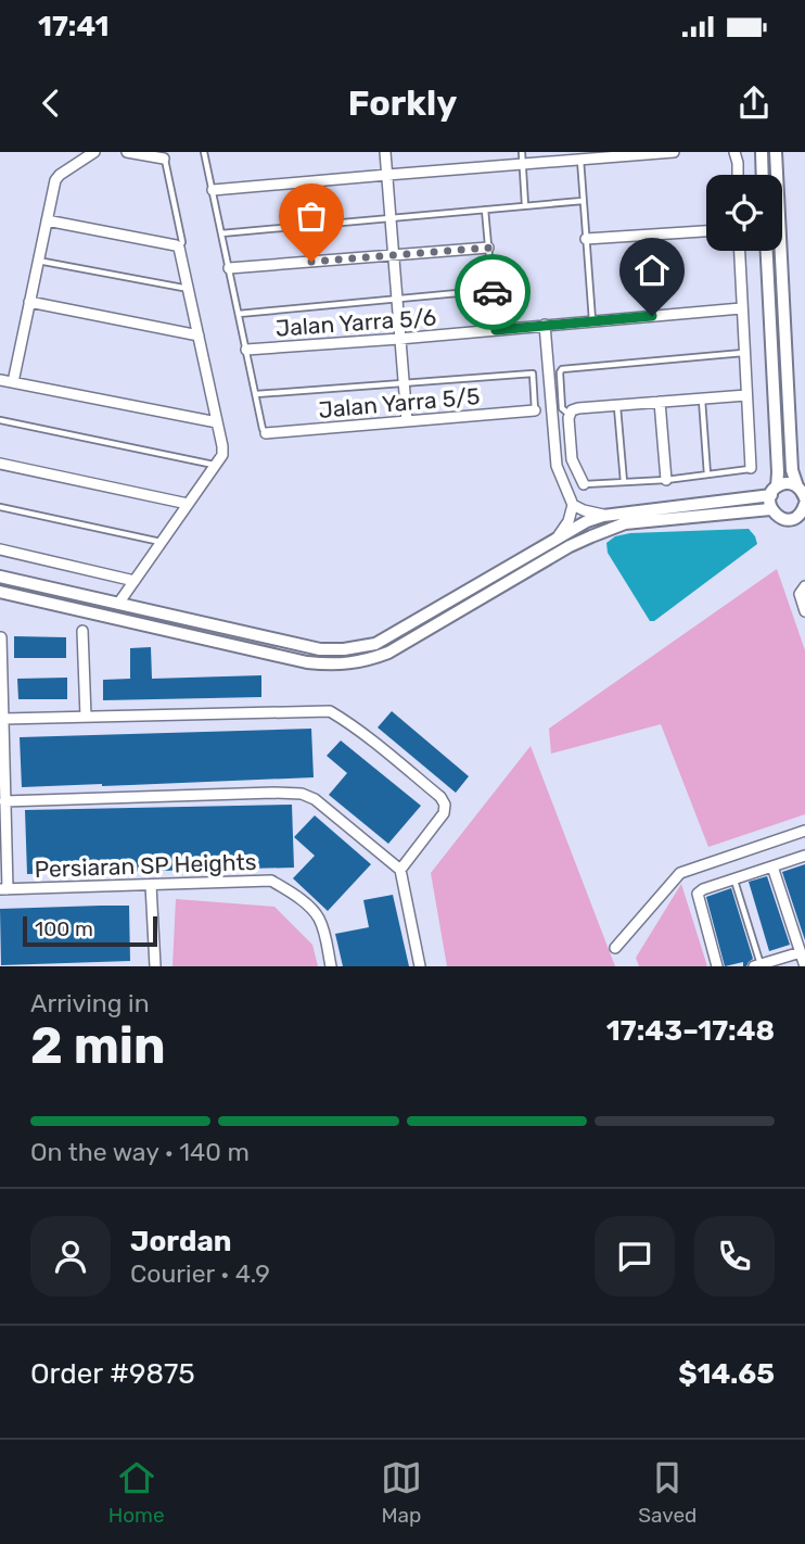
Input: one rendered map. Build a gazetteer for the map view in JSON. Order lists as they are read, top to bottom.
{
  "streets": {
    "street": ["Jalan Yarra 5/6", "Jalan Yarra 5/5", "Persiaran SP Heights"]
  },
  "scale_bar": "100 m",
  "page": {
    "status": "17:41",
    "header": "Forkly",
    "scale": "100 m",
    "heading": ["2 min", "Arriving in", "17:43–17:48"],
    "panel": [
      "Jordan",
      "Courier · 4.9",
      "Order #9875",
      "$14.65"
    ],
    "bar": "On the way · 140 m",
    "tabs": ["Home", "Map", "Saved"]
  }
}
